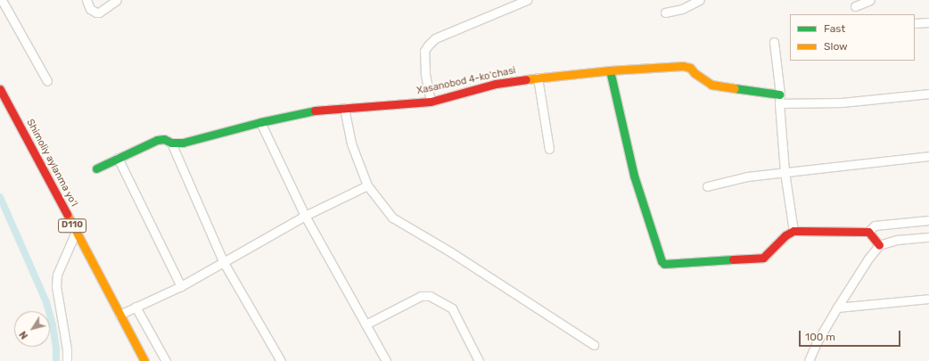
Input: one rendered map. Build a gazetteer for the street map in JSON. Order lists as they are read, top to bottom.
{
  "streets": {
    "street": ["Xasanobod 4-koʻchasi", "Shimoliy aylanma yoʻl", "D110"]
  },
  "legend": ["Fast", "Slow"],
  "scale_bar": "100 m",
  "north": "bottom left"
}
